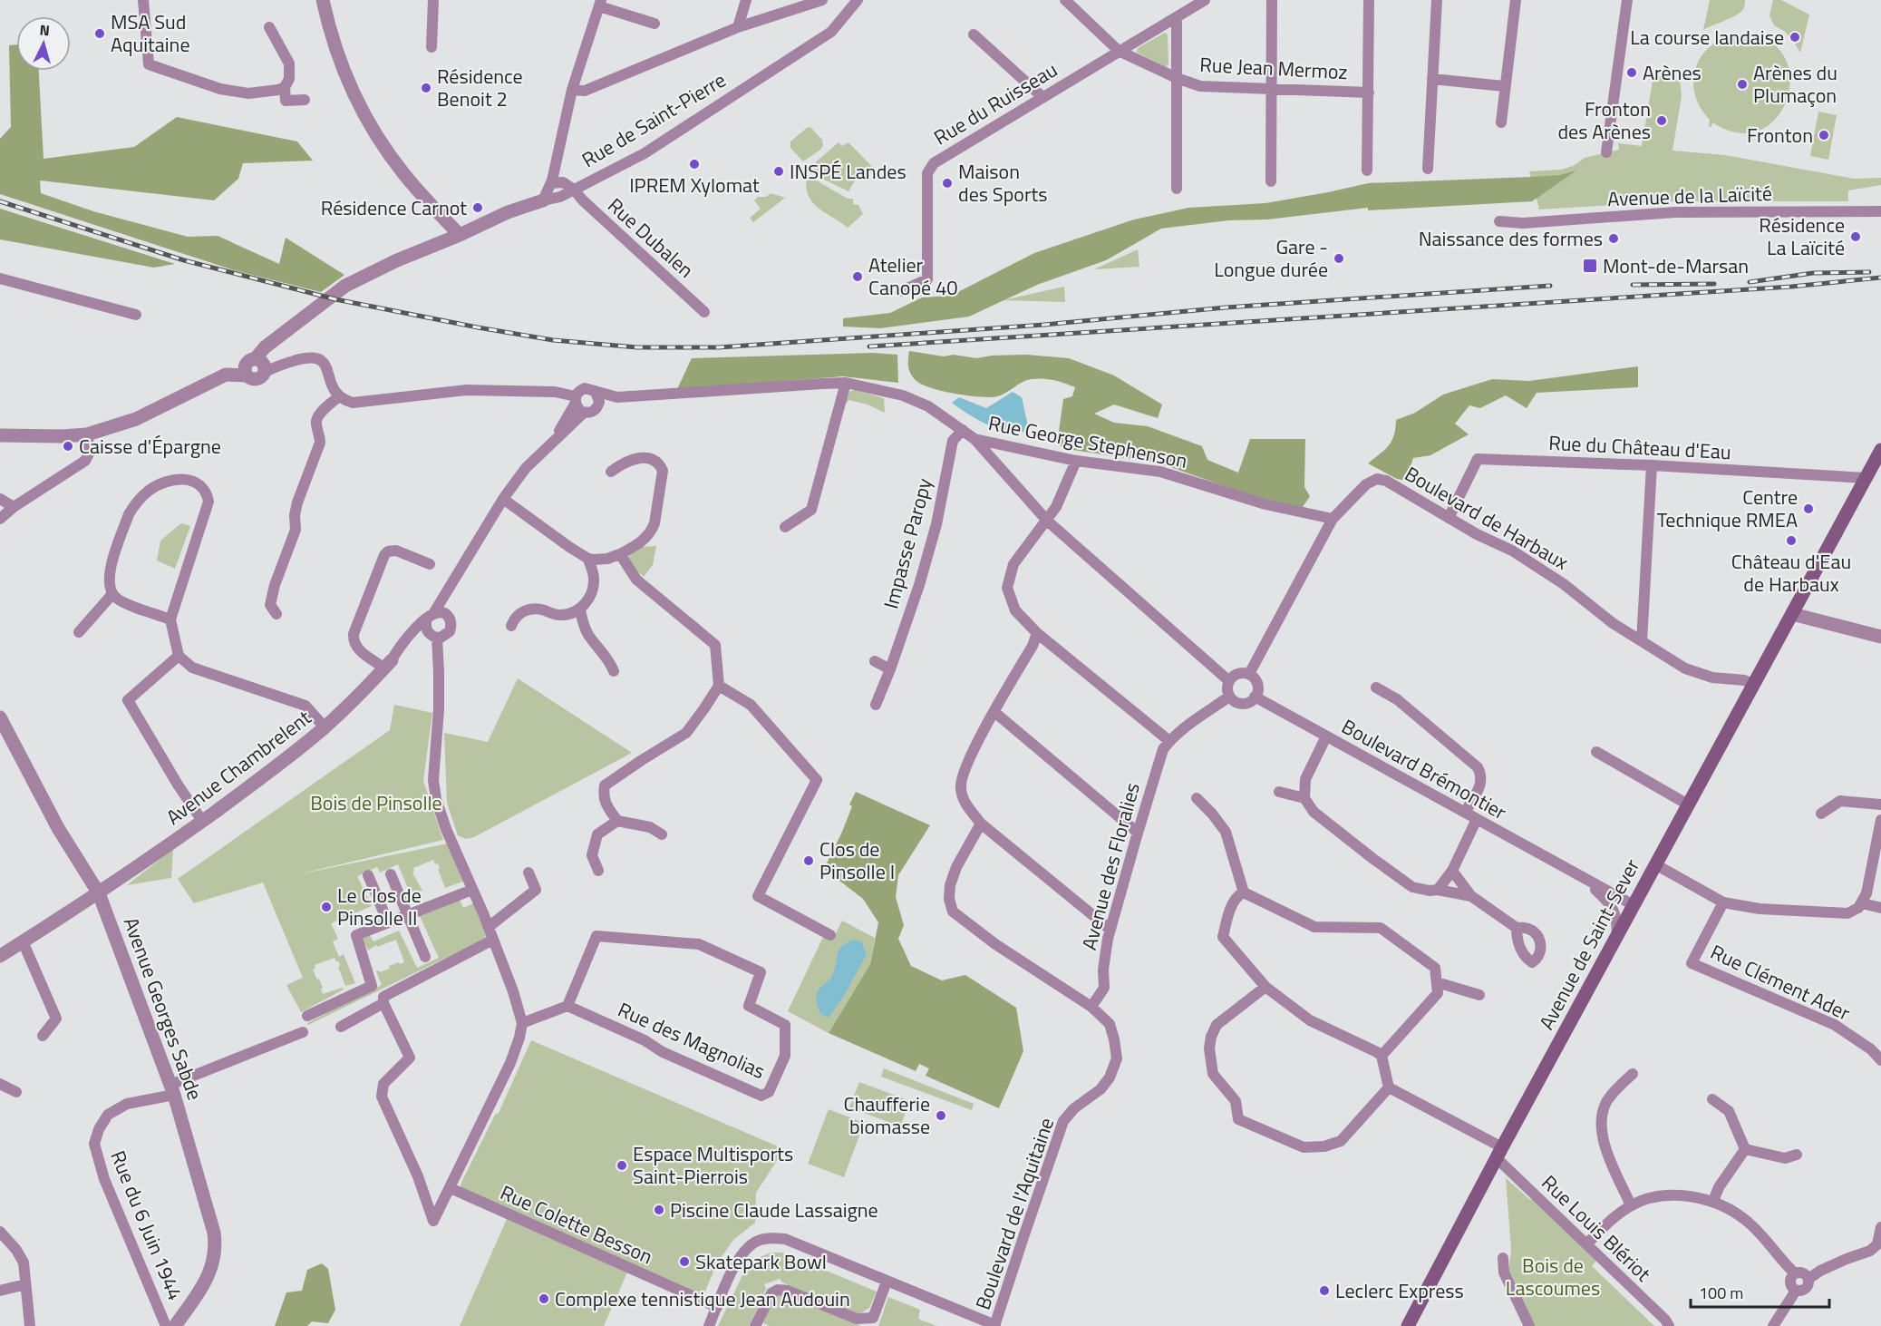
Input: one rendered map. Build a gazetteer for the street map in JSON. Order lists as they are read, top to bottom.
{
  "streets": {
    "main road": ["Avenue de Saint-Sever"],
    "street": [
      "Rue Jean Mermoz",
      "Rue du Ruisseau",
      "Rue de Saint-Pierre",
      "Avenue de la Laïcité",
      "Rue Dubalen",
      "Rue George Stephenson",
      "Rue du Château d'Eau",
      "Boulevard de Harbaux",
      "Impasse Paropy",
      "Avenue Chambrelent",
      "Boulevard Brémontier",
      "Avenue des Floralies",
      "Rue Clément Ader",
      "Avenue Georges Sabde",
      "Rue des Magnolias",
      "Boulevard de l'Aquitaine",
      "Rue Colette Besson",
      "Rue du 6 Juin 1944",
      "Rue Louis Blériot"
    ]
  },
  "crossings": [
    ["Rue de Saint-Pierre", "Rue Dubalen"],
    ["Rue George Stephenson", "Boulevard de Harbaux"],
    ["Rue George Stephenson", "Impasse Paropy"],
    ["Rue George Stephenson", "Avenue Chambrelent"],
    ["Rue du Château d'Eau", "Boulevard de Harbaux"],
    ["Rue du Château d'Eau", "Avenue de Saint-Sever"],
    ["Boulevard de Harbaux", "Boulevard Brémontier"],
    ["Boulevard de Harbaux", "Avenue des Floralies"],
    ["Boulevard de Harbaux", "Avenue de Saint-Sever"],
    ["Avenue Chambrelent", "Avenue Georges Sabde"],
    ["Boulevard Brémontier", "Avenue des Floralies"],
    ["Boulevard Brémontier", "Avenue de Saint-Sever"],
    ["Avenue des Floralies", "Boulevard de l'Aquitaine"],
    ["Avenue de Saint-Sever", "Rue Louis Blériot"],
    ["Avenue Georges Sabde", "Rue du 6 Juin 1944"]
  ],
  "parks": ["Bois de Pinsolle", "Bois de Lascoumes"],
  "places": {
    "other": [
      "MSA Sud Aquitaine",
      "La course landaise",
      "Arènes",
      "Arènes du Plumaçon",
      "Résidence Benoit 2",
      "Fronton des Arènes",
      "Fronton",
      "IPREM Xylomat",
      "INSPÉ Landes",
      "Maison des Sports",
      "Résidence Carnot",
      "Résidence La Laïcité",
      "Naissance des formes",
      "Gare - Longue durée",
      "Atelier Canopé 40",
      "Caisse d'Épargne",
      "Centre Technique RMEA",
      "Château d'Eau de Harbaux",
      "Clos de Pinsolle I",
      "Le Clos de Pinsolle II",
      "Chaufferie biomasse",
      "Espace Multisports Saint-Pierrois",
      "Piscine Claude Lassaigne",
      "Skatepark Bowl",
      "Leclerc Express",
      "Complexe tennistique Jean Audouin"
    ],
    "transit": ["Mont-de-Marsan"]
  },
  "scale_bar": "100 m",
  "north": "top"
}
